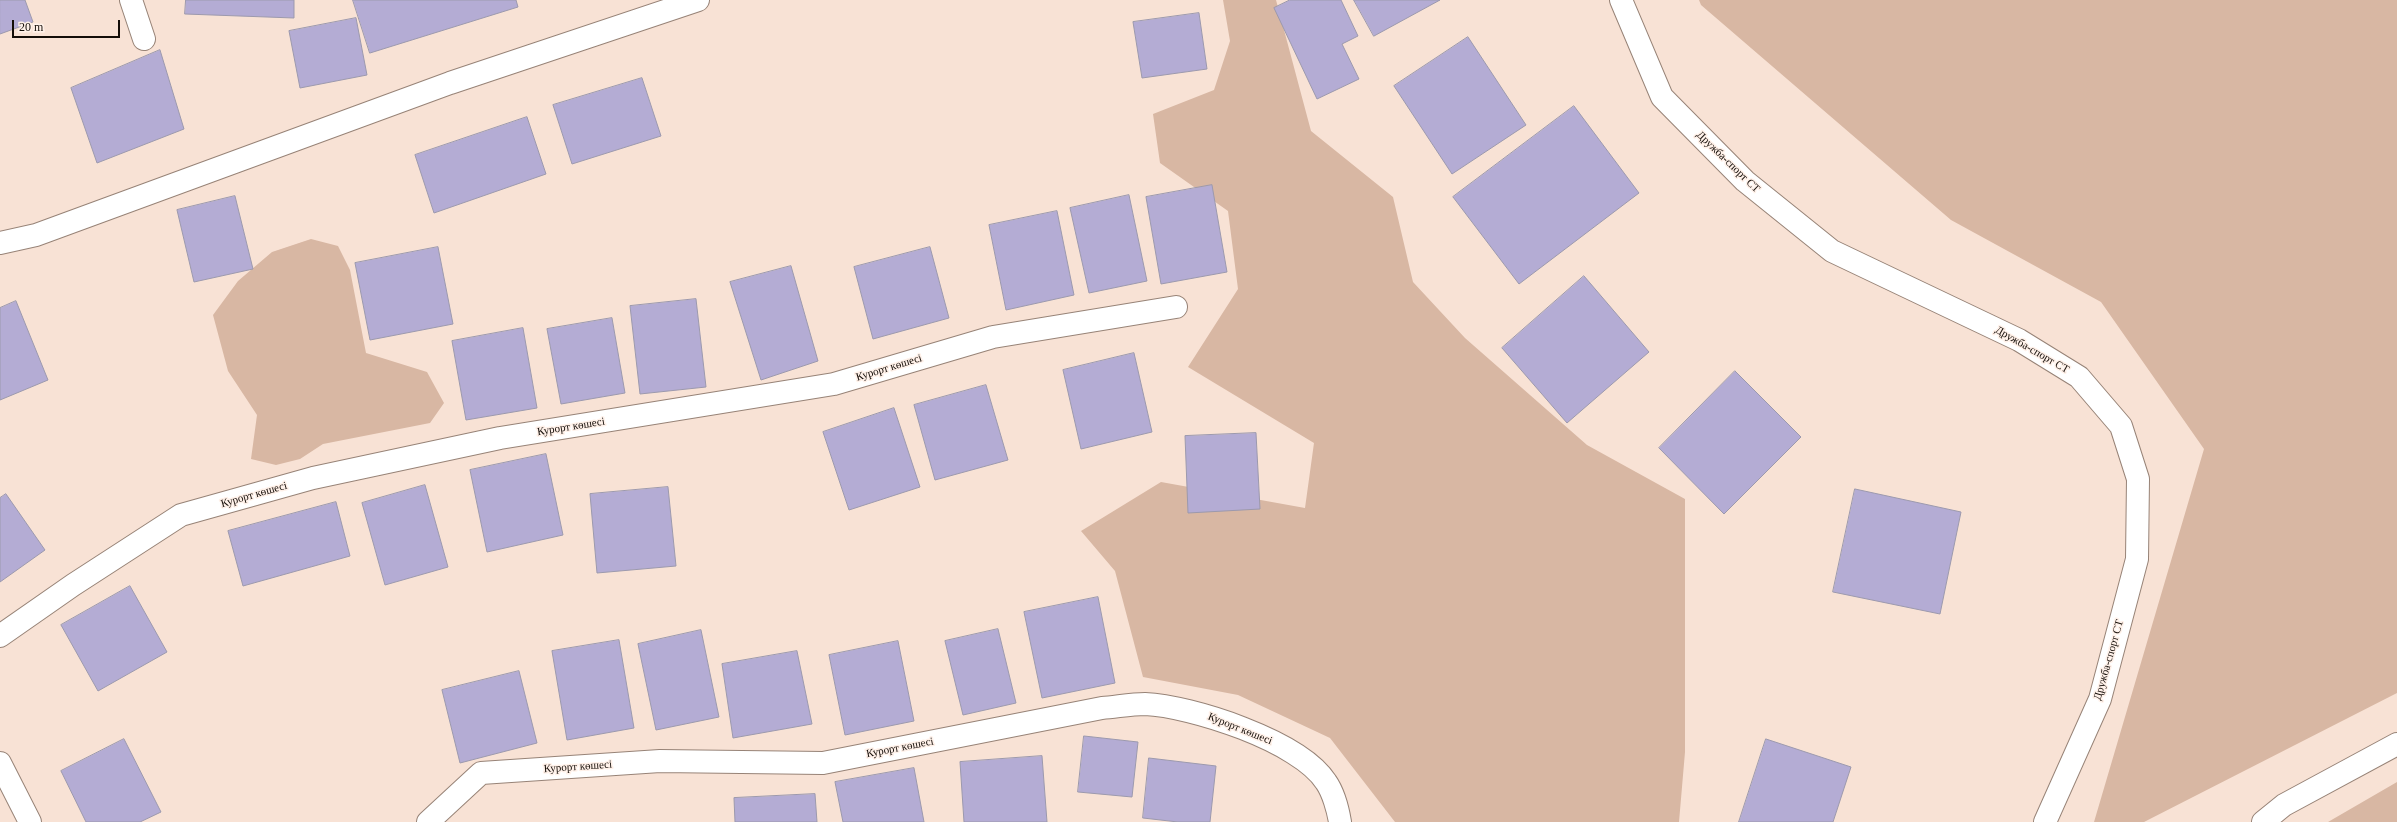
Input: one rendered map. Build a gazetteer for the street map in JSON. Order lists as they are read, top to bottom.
{
  "streets": {
    "street": ["Дружба-спорт СТ", "Курорт көшесі"]
  },
  "scale_bar": "20 m"
}
